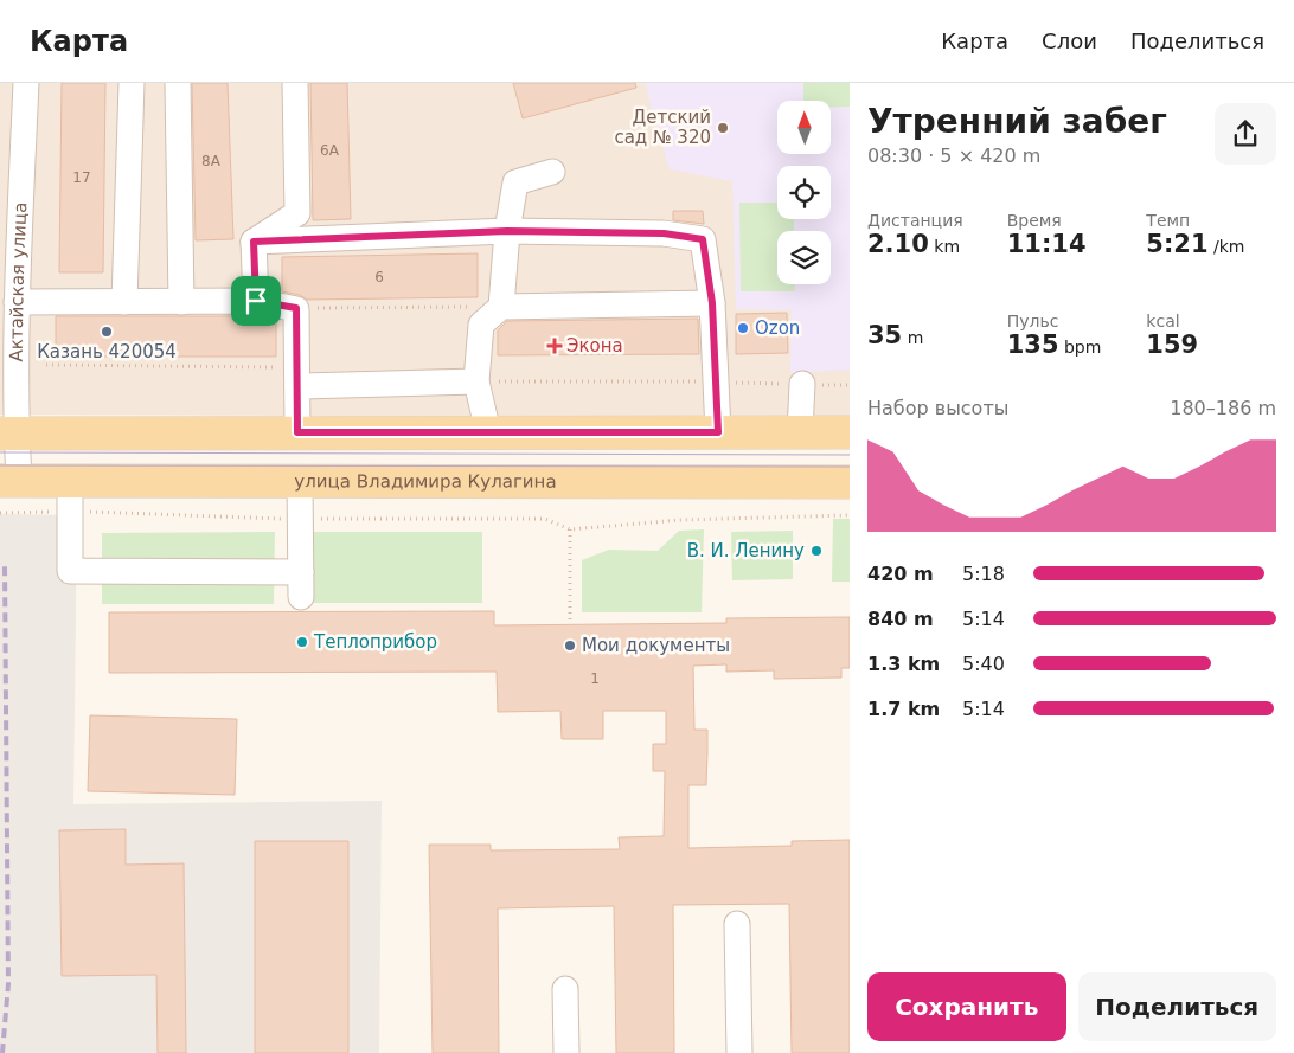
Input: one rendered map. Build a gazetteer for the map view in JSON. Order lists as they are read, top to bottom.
{
  "streets": {
    "main road": ["улица Владимира Кулагина"],
    "street": ["Актайская улица"]
  },
  "crossings": [
    ["Актайская улица", "улица Владимира Кулагина"]
  ],
  "places": {
    "other": [
      "Детский сад № 320",
      "Ozon",
      "Казань 420054",
      "В. И. Ленину",
      "Теплоприбор",
      "Мои документы"
    ],
    "health": ["Экона"]
  },
  "house_numbers": [
    "6А",
    "8А",
    "17",
    "6",
    "1"
  ],
  "north": "top",
  "page": {
    "header": "Карта",
    "nav": ["Карта", "Слои", "Поделиться"],
    "heading": ["Утренний забег", "08:30 · 5 × 420 m"],
    "stats": [
      ["Дистанция", "2.10 km"],
      ["Время", "11:14"],
      ["Темп", "5:21 /km"],
      ["35 m"],
      ["Пульс", "135 bpm"],
      ["kcal", "159"]
    ],
    "chart": ["Набор высоты", "180–186 m"],
    "list": [
      {
        "name": "420 m",
        "note": "5:18"
      },
      {
        "name": "840 m",
        "note": "5:14"
      },
      {
        "name": "1.3 km",
        "note": "5:40"
      },
      {
        "name": "1.7 km",
        "note": "5:14"
      }
    ],
    "buttons": ["Сохранить", "Поделиться"]
  }
}
